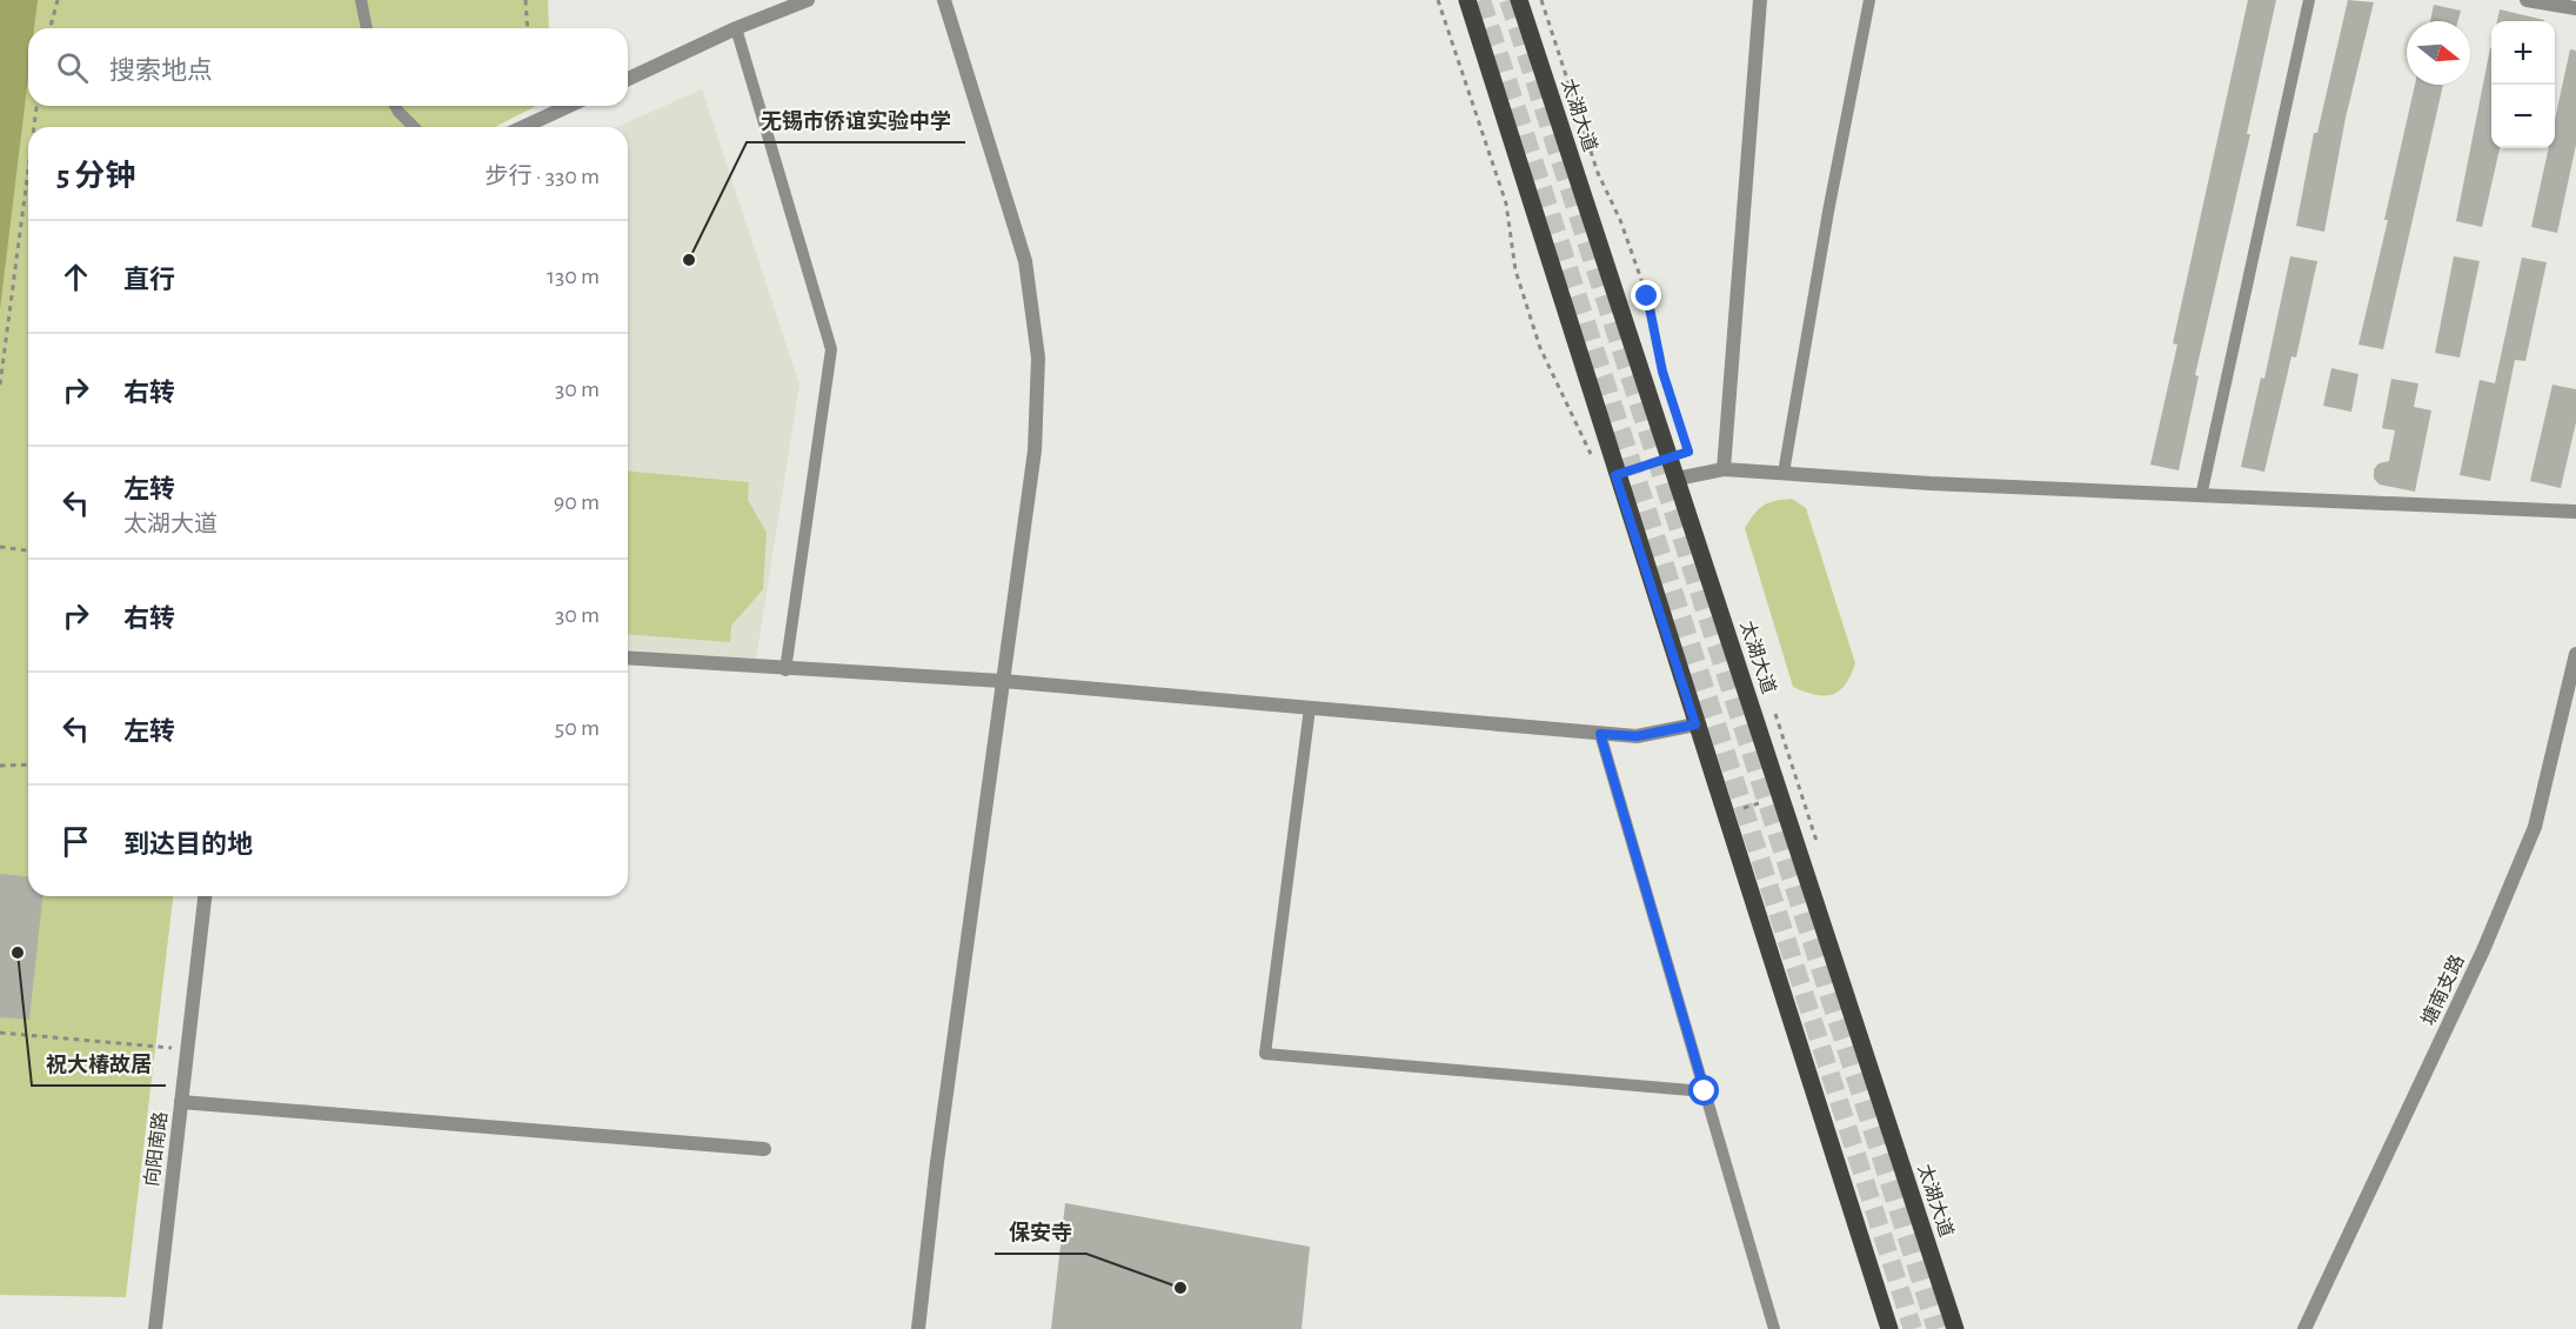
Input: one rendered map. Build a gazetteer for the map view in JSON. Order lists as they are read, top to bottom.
{
  "streets": {
    "main road": ["太湖大道"],
    "street": ["塘南支路", "向阳南路"]
  },
  "places": ["无锡市侨谊实验中学", "祝大椿故居", "保安寺"],
  "north": "right",
  "page": {
    "map_buttons": ["+", "−"],
    "search": "搜索地点",
    "heading": ["5 分钟", "步行 · 330 m"],
    "list": [
      ["直行", "130 m"],
      ["右转", "30 m"],
      ["左转", "太湖大道", "90 m"],
      ["右转", "30 m"],
      ["左转", "50 m"],
      "到达目的地"
    ]
  }
}
